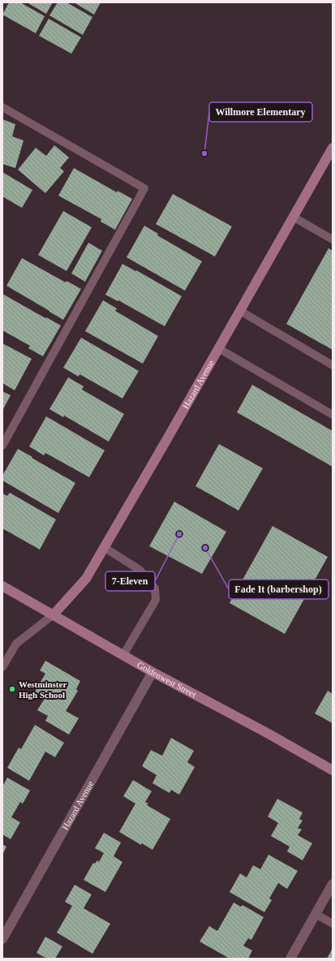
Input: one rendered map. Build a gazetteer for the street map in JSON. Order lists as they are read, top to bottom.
{
  "streets": {
    "street": ["Hazard Avenue", "Goldenwest Street"]
  },
  "crossings": [
    ["Hazard Avenue", "Goldenwest Street"]
  ],
  "places": [
    "Willmore Elementary",
    "7-Eleven",
    "Fade It (barbershop)",
    "Westminster High School"
  ]
}
